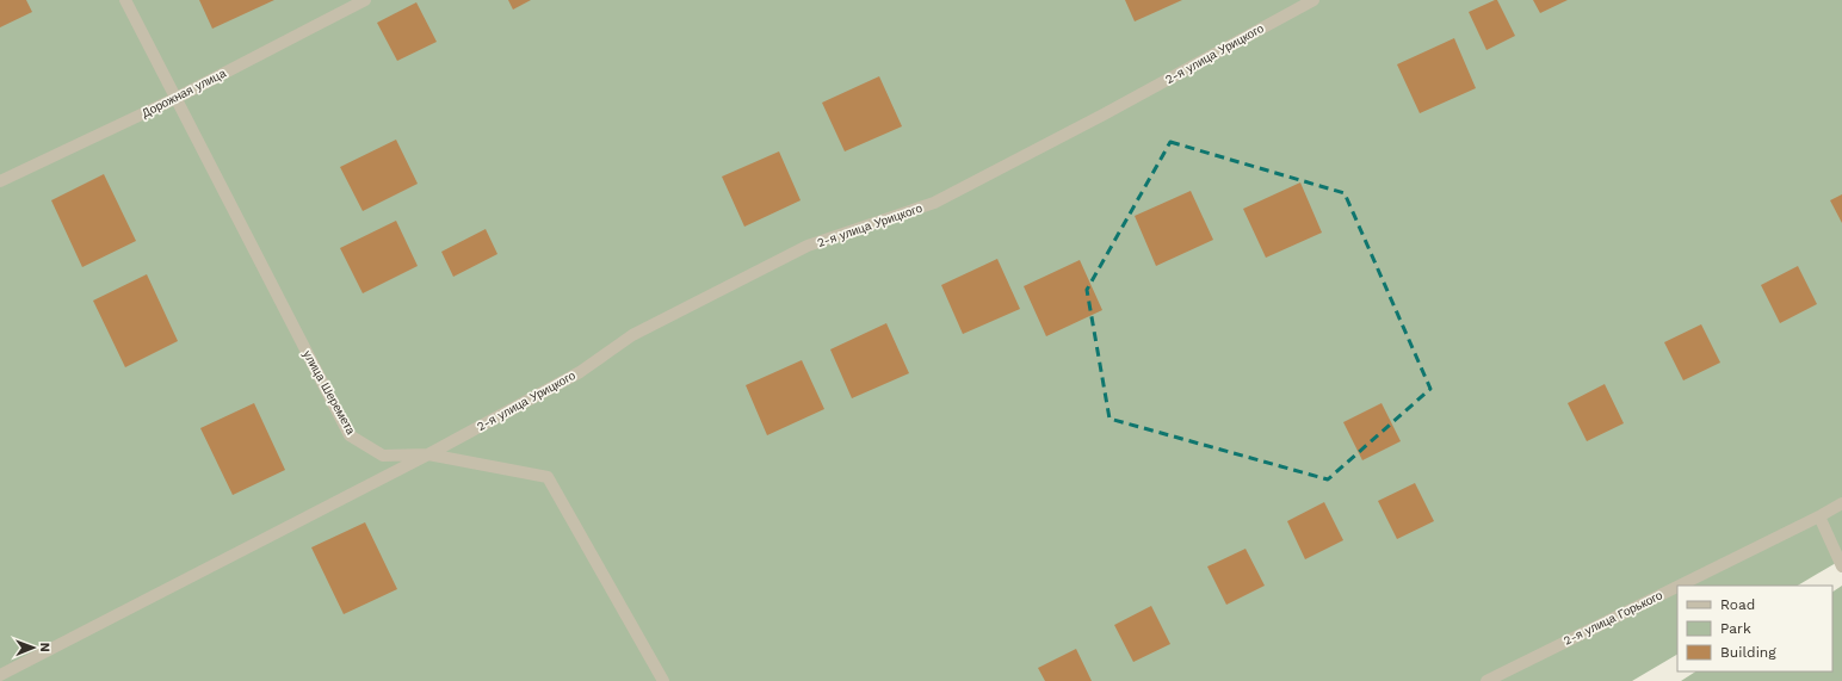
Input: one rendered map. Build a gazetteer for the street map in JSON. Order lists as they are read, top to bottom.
{
  "streets": {
    "street": [
      "2-я улица Урицкого",
      "Дорожная улица",
      "улица Шеремета",
      "2-я улица Горького"
    ]
  },
  "crossings": [
    ["2-я улица Урицкого", "улица Шеремета"],
    ["Дорожная улица", "улица Шеремета"]
  ],
  "legend": ["Road", "Park", "Building"],
  "north": "right"
}
